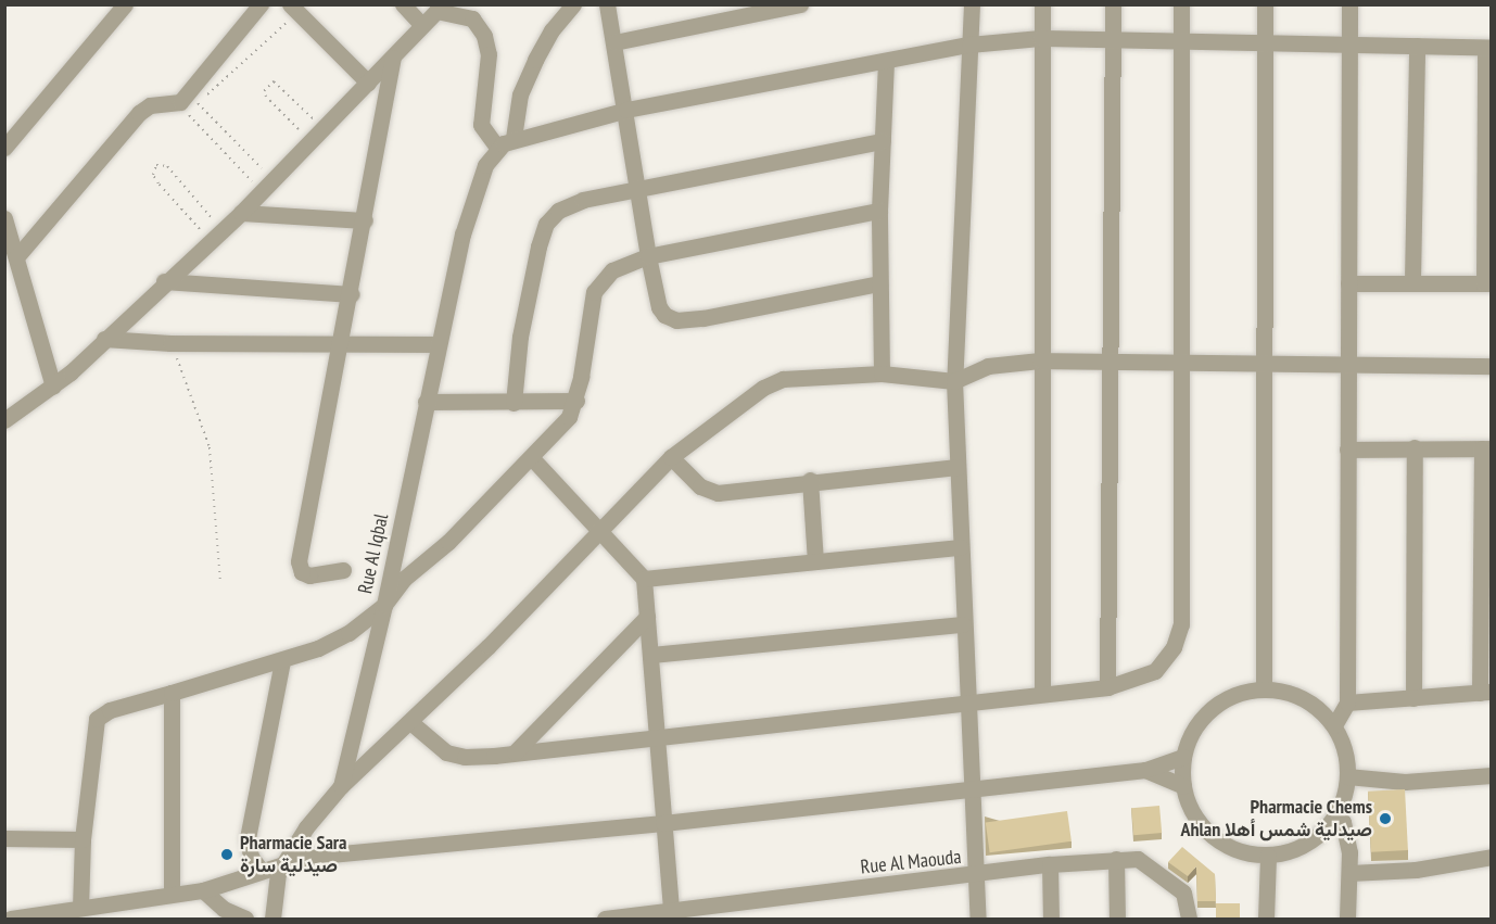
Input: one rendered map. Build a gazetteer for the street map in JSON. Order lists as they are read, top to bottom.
{
  "streets": {
    "street": ["Rue Al Iqbal", "Rue Al Maouda"]
  },
  "places": ["Pharmacie Chems Ahlan صيدلية شمس أهلا", "Pharmacie Sara صيدلية سارة"]
}
